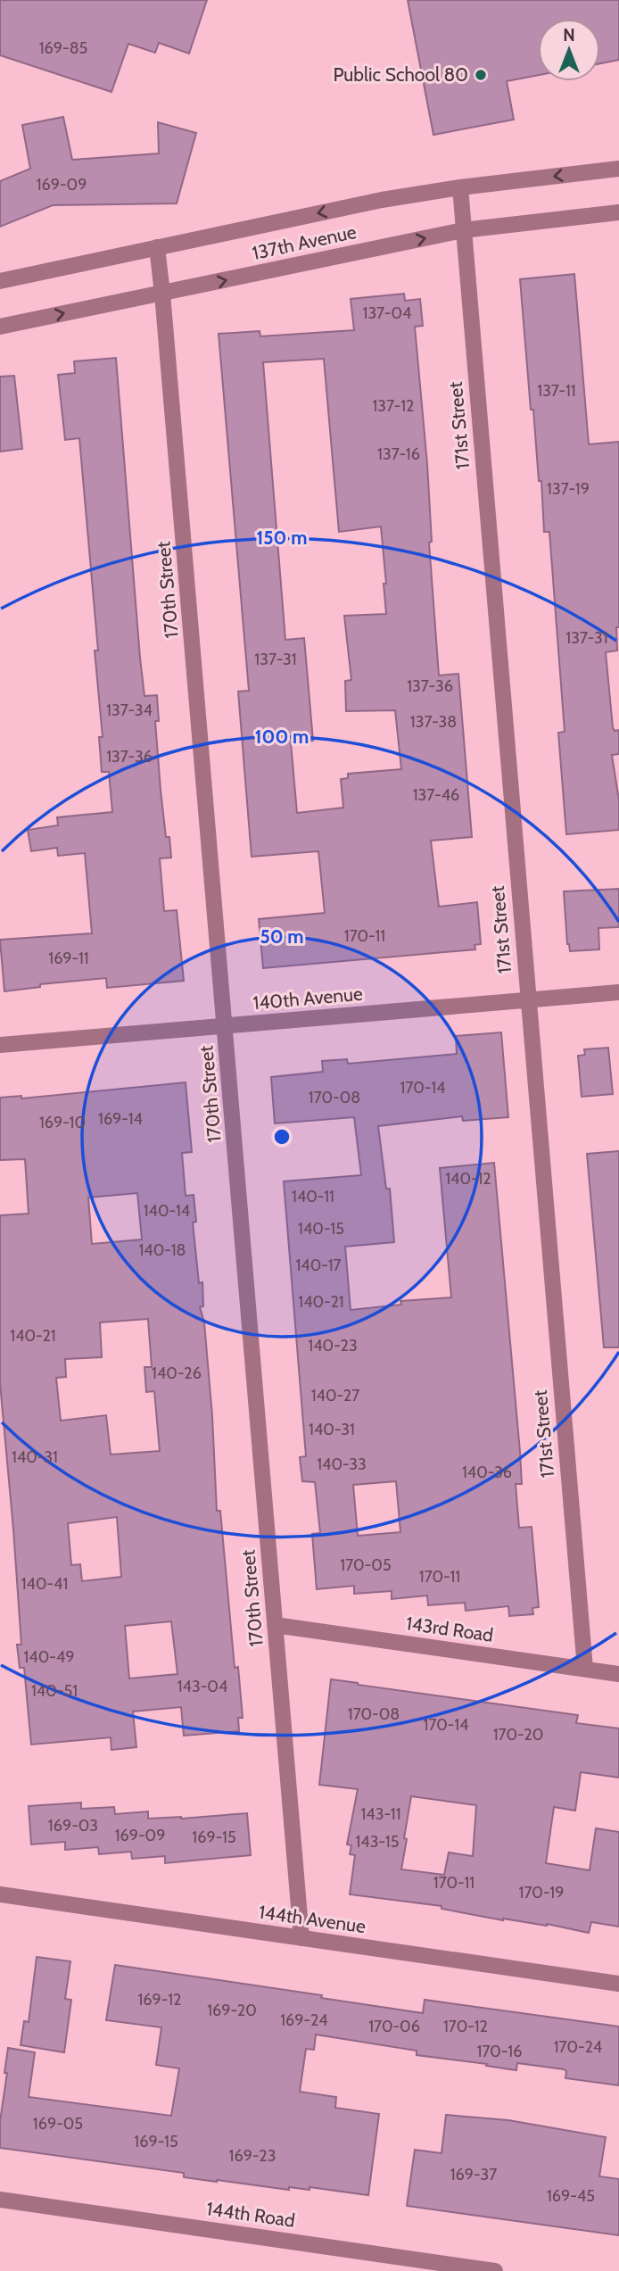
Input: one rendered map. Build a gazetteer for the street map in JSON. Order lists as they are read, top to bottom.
{
  "streets": {
    "street": [
      "137th Avenue",
      "171st Street",
      "170th Street",
      "140th Avenue",
      "143rd Road",
      "144th Avenue",
      "144th Road"
    ]
  },
  "crossings": [
    ["137th Avenue", "171st Street"],
    ["137th Avenue", "170th Street"],
    ["171st Street", "140th Avenue"],
    ["171st Street", "143rd Road"],
    ["170th Street", "140th Avenue"],
    ["170th Street", "143rd Road"],
    ["170th Street", "144th Avenue"]
  ],
  "places": ["Public School 80"],
  "house_numbers": [
    "169-85",
    "169-09",
    "137-04",
    "137-11",
    "137-12",
    "137-16",
    "137-19",
    "137-31",
    "137-31",
    "137-36",
    "137-34",
    "137-38",
    "137-36",
    "137-46",
    "170-11",
    "169-11",
    "170-14",
    "170-08",
    "169-14",
    "169-10",
    "140-12",
    "140-11",
    "140-14",
    "140-15",
    "140-18",
    "140-17",
    "140-21",
    "140-21",
    "140-23",
    "140-26",
    "140-27",
    "140-31",
    "140-31",
    "140-33",
    "140-36",
    "170-05",
    "170-11",
    "140-41",
    "140-49",
    "143-04",
    "140-51",
    "170-08",
    "170-14",
    "170-20",
    "143-11",
    "169-03",
    "169-09",
    "169-15",
    "143-15",
    "170-11",
    "170-19",
    "169-12",
    "169-20",
    "169-24",
    "170-06",
    "170-12",
    "170-24",
    "170-16",
    "169-05",
    "169-15",
    "169-23",
    "169-37",
    "169-45"
  ],
  "north": "top",
  "rings": ["150 m", "100 m", "50 m"]
}
